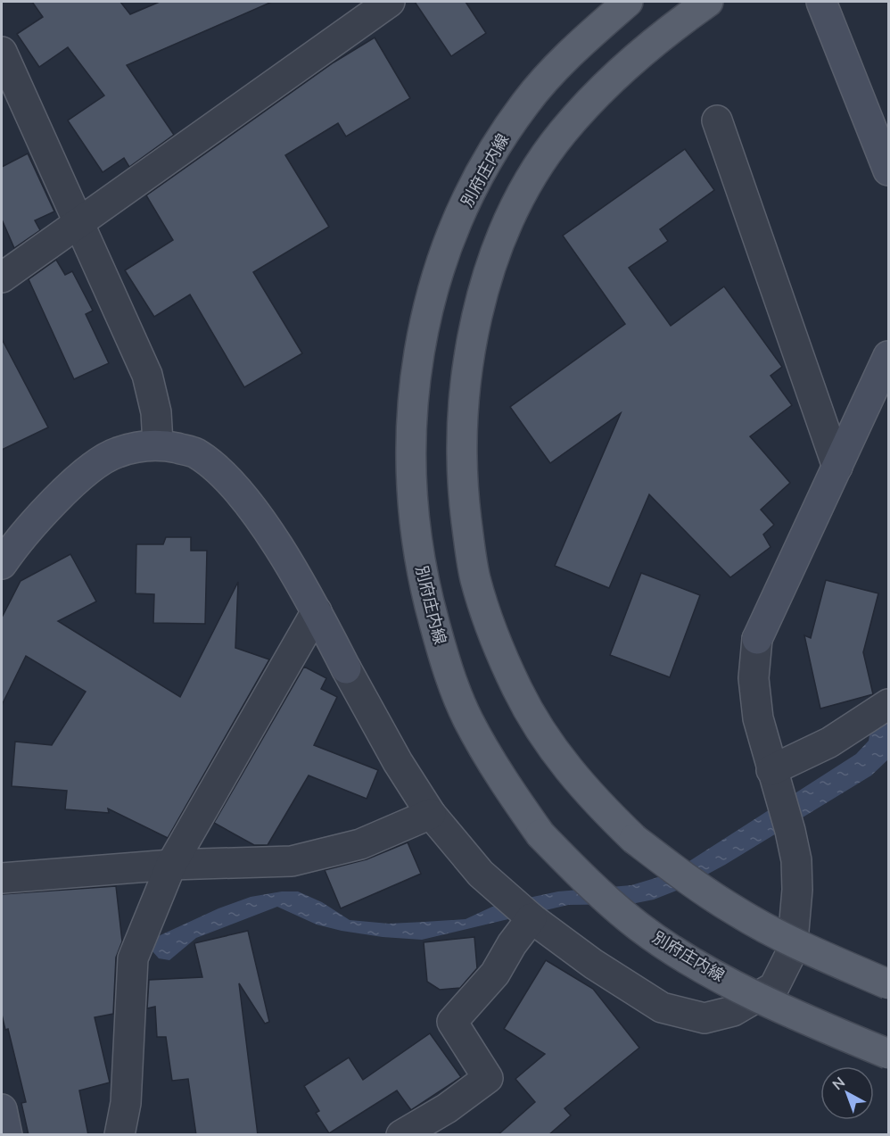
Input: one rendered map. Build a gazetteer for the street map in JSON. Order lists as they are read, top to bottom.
{
  "streets": {
    "main road": ["別府庄内線"]
  },
  "north": "top left"
}
